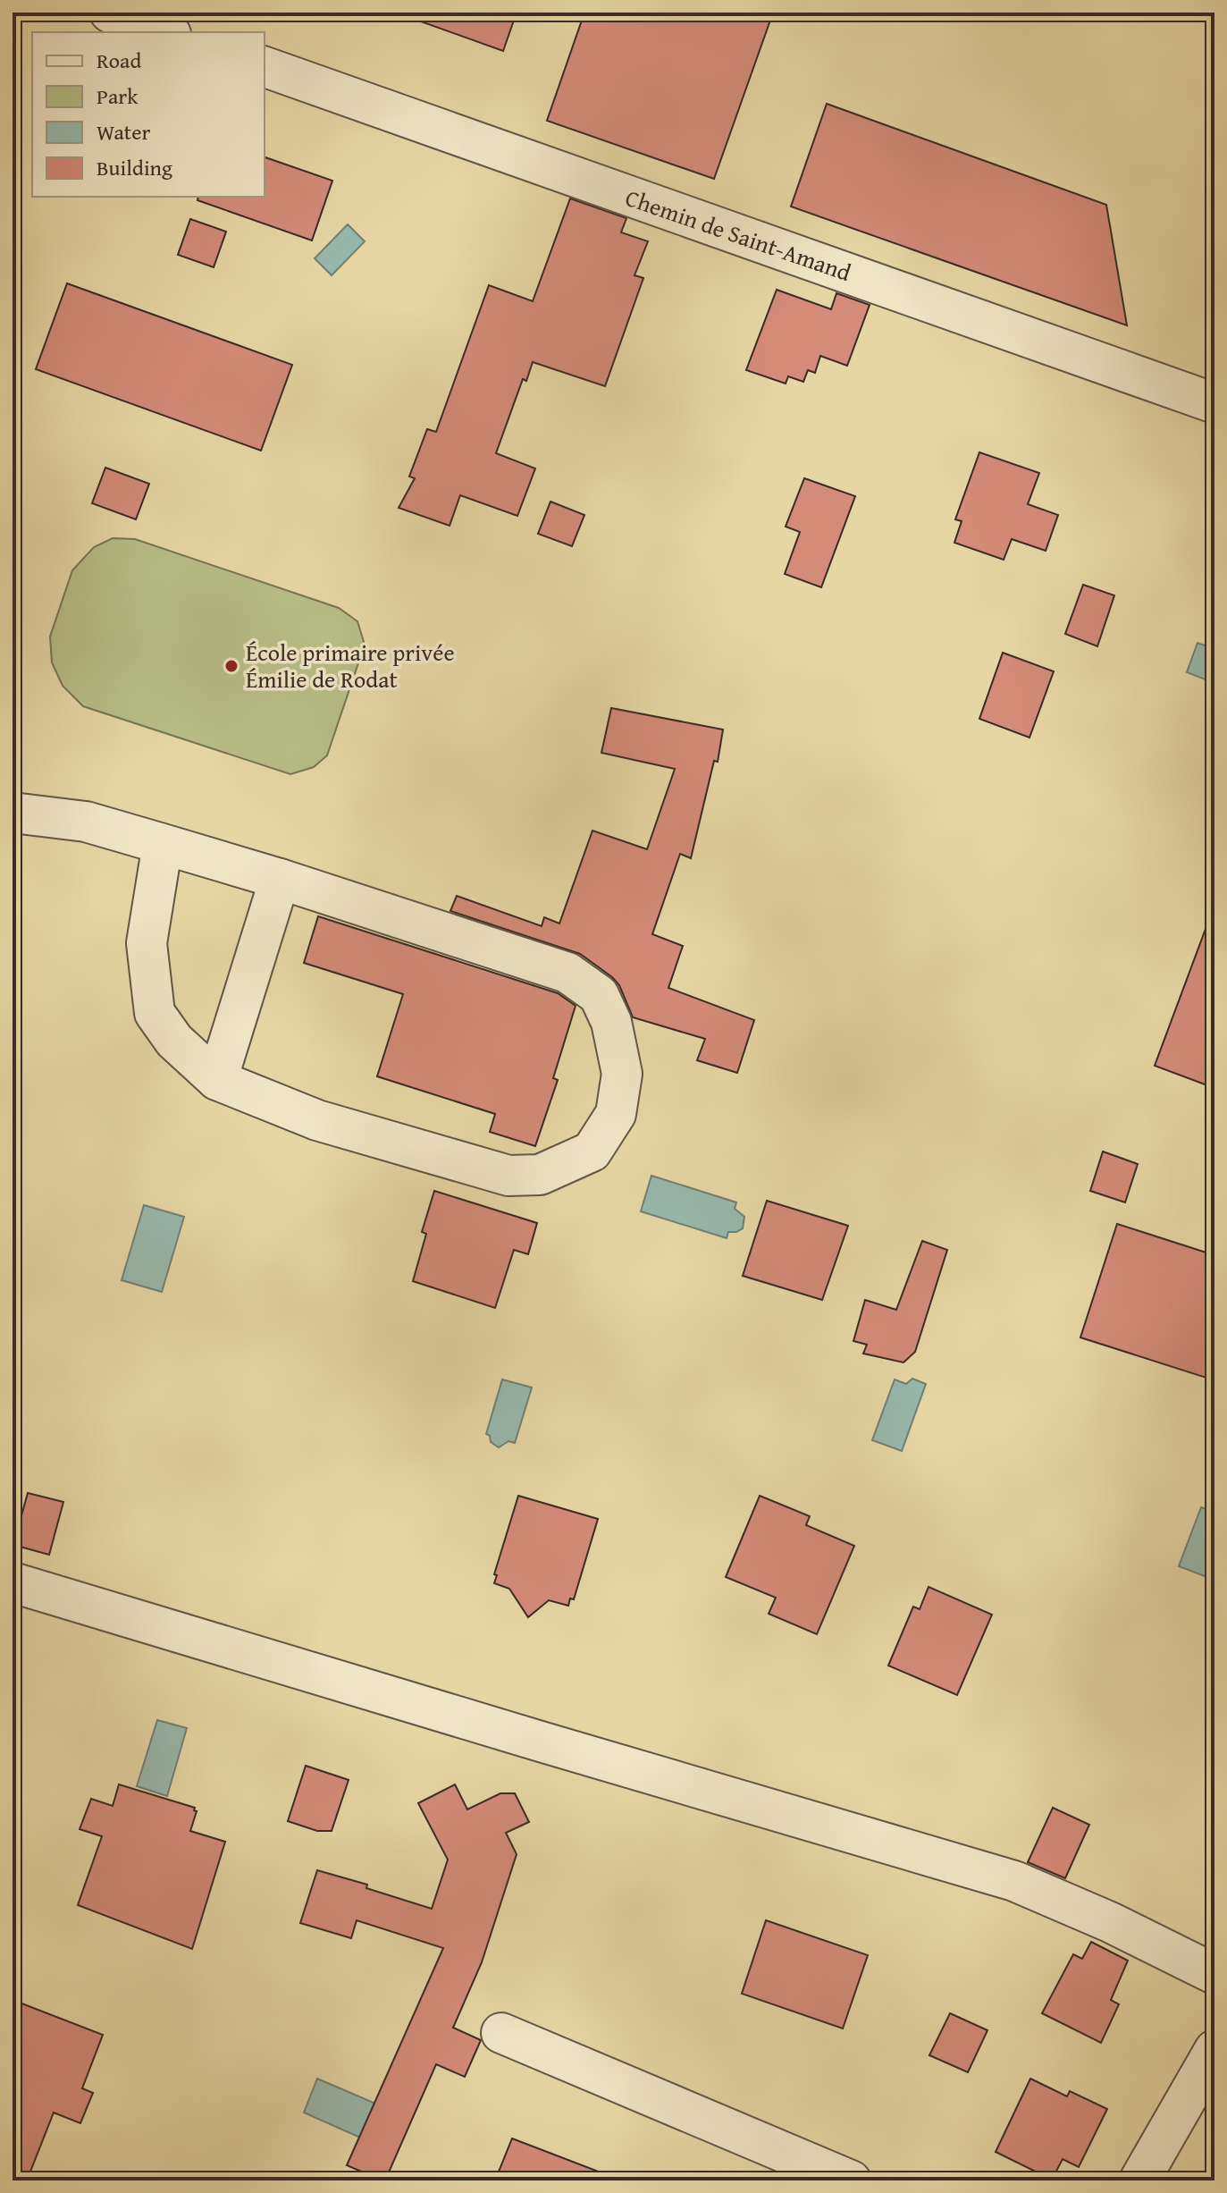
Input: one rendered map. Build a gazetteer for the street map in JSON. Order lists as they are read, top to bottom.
{
  "streets": {
    "street": ["Chemin de Saint-Amand"]
  },
  "places": ["École primaire privée Émilie de Rodat"],
  "legend": [
    "Road",
    "Park",
    "Water",
    "Building"
  ]
}
